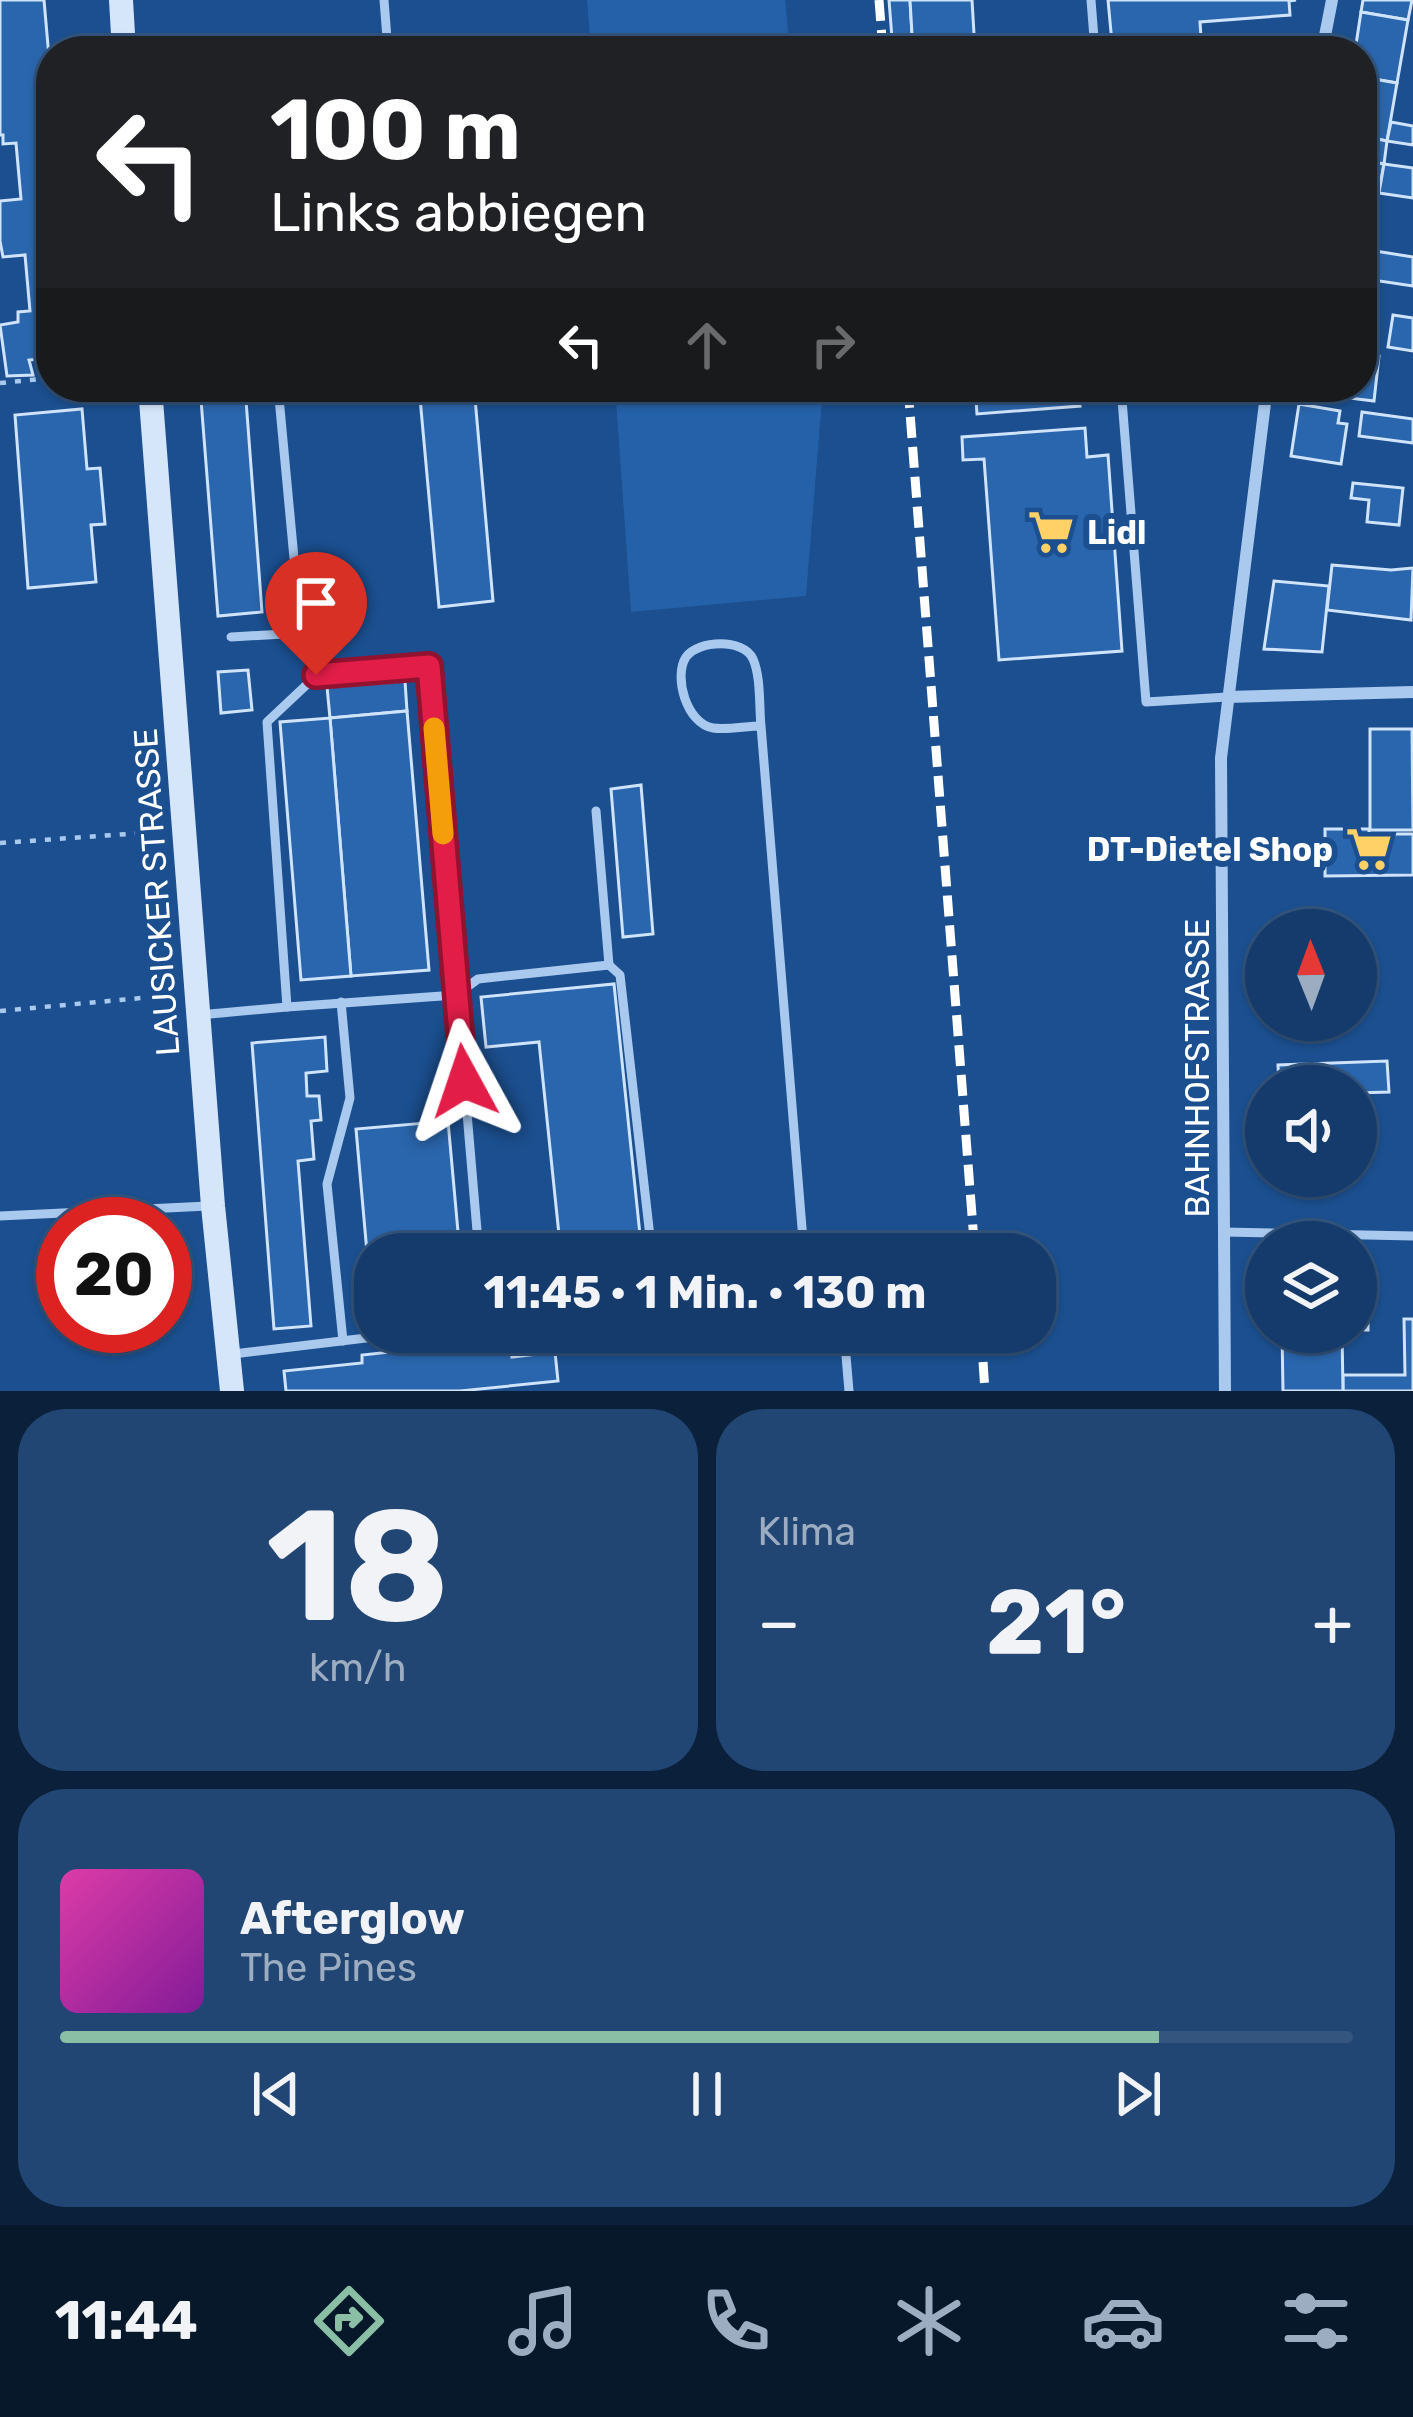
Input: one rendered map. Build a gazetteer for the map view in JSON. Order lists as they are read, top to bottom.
{
  "streets": {
    "main road": ["LAUSICKER STRASSE"],
    "street": ["BAHNHOFSTRASSE"]
  },
  "places": {
    "supermarket": ["Lidl", "DT-Dietel Shop"]
  },
  "north": "top",
  "page": {
    "turn": ["100 m", "Links abbiegen"],
    "limit": "20",
    "trip": "11:45 · 1 Min. · 130 m",
    "tile": [
      ["18", "km/h"],
      "Klima"
    ],
    "heat": ["−", "21°", "+"],
    "song": ["Afterglow", "The Pines"],
    "tabs": "11:44"
  }
}
